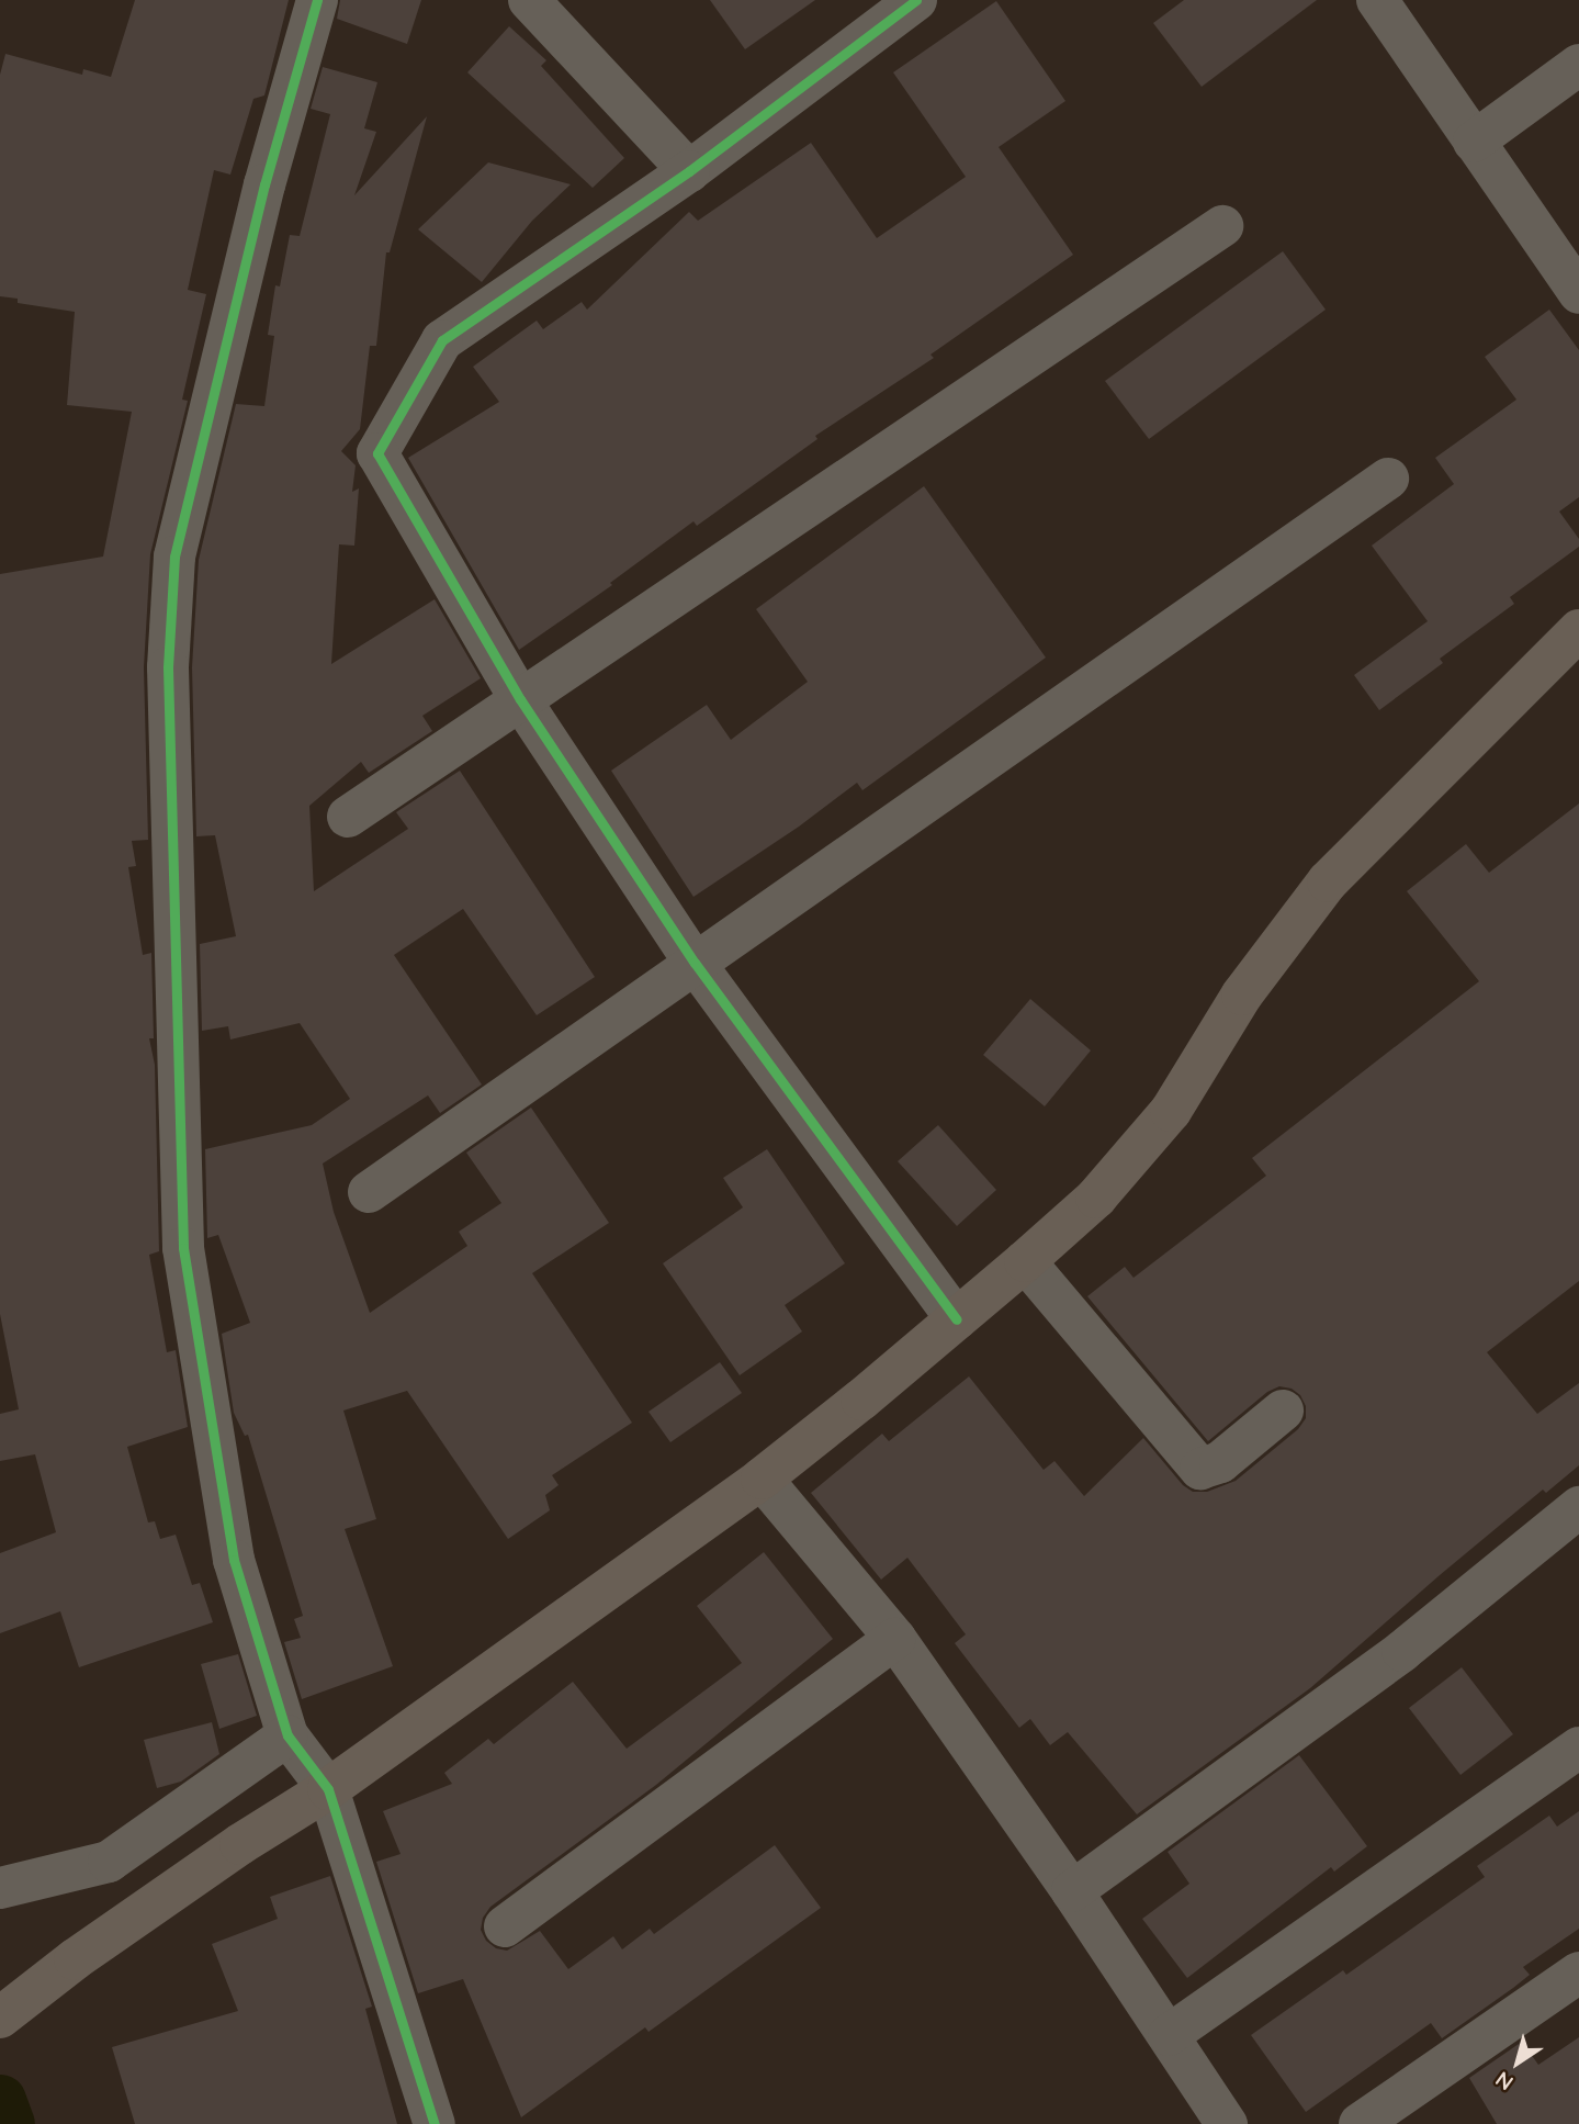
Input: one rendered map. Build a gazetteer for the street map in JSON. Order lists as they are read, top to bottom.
{
  "north": "bottom left"
}
